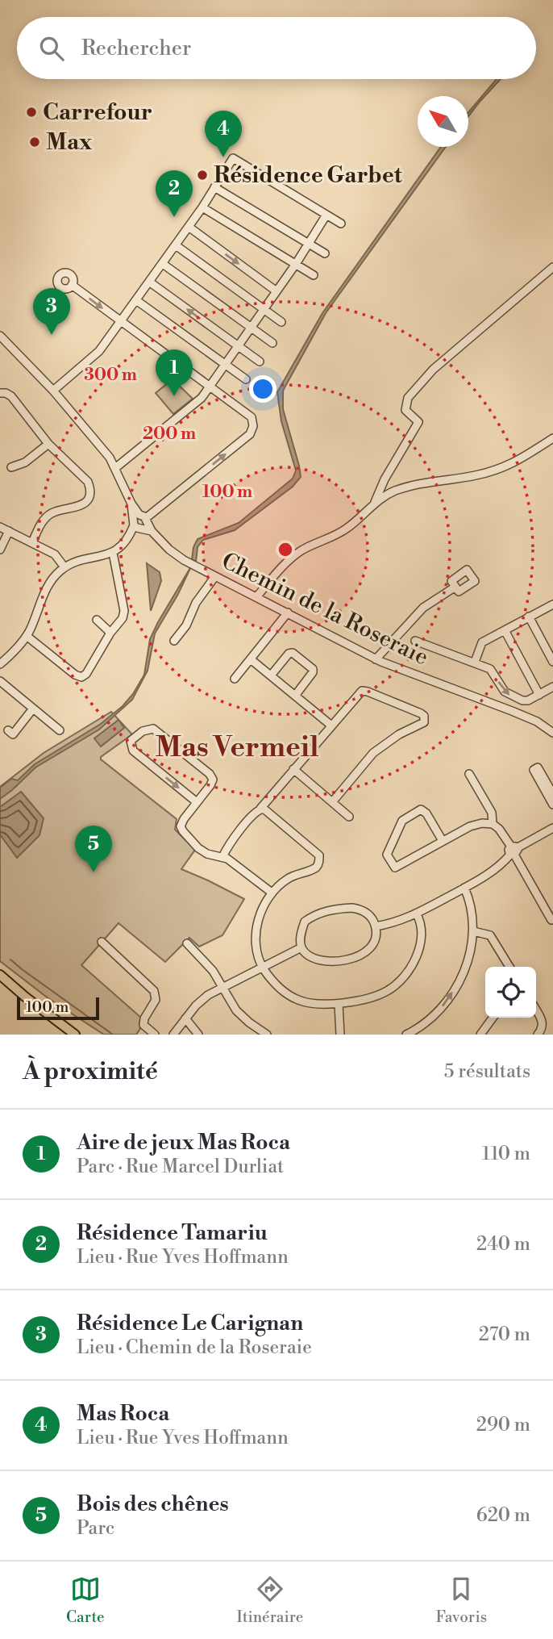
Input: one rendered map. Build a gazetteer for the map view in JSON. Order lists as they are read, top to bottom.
{
  "streets": {
    "street": ["Chemin de la Roseraie"]
  },
  "districts": ["Mas Vermeil"],
  "places": ["Carrefour", "Max", "Résidence Garbet"],
  "scale_bar": "100 m",
  "north": "top left",
  "page": {
    "search": "Rechercher",
    "pins": [
      "4",
      "2",
      "3",
      "1",
      "5"
    ],
    "scale": "100 m",
    "heading": ["À proximité", "5 résultats"],
    "list": [
      {
        "mark": "1",
        "name": "Aire de jeux Mas Roca",
        "note": "Parc · Rue Marcel Durliat",
        "value": "110 m"
      },
      {
        "mark": "2",
        "name": "Résidence Tamariu",
        "note": "Lieu · Rue Yves Hoffmann",
        "value": "240 m"
      },
      {
        "mark": "3",
        "name": "Résidence Le Carignan",
        "note": "Lieu · Chemin de la Roseraie",
        "value": "270 m"
      },
      {
        "mark": "4",
        "name": "Mas Roca",
        "note": "Lieu · Rue Yves Hoffmann",
        "value": "290 m"
      },
      {
        "mark": "5",
        "name": "Bois des chênes",
        "note": "Parc",
        "value": "620 m"
      }
    ],
    "nav": ["Carte", "Itinéraire", "Favoris"]
  },
  "rings": ["300 m", "200 m", "100 m"]
}
